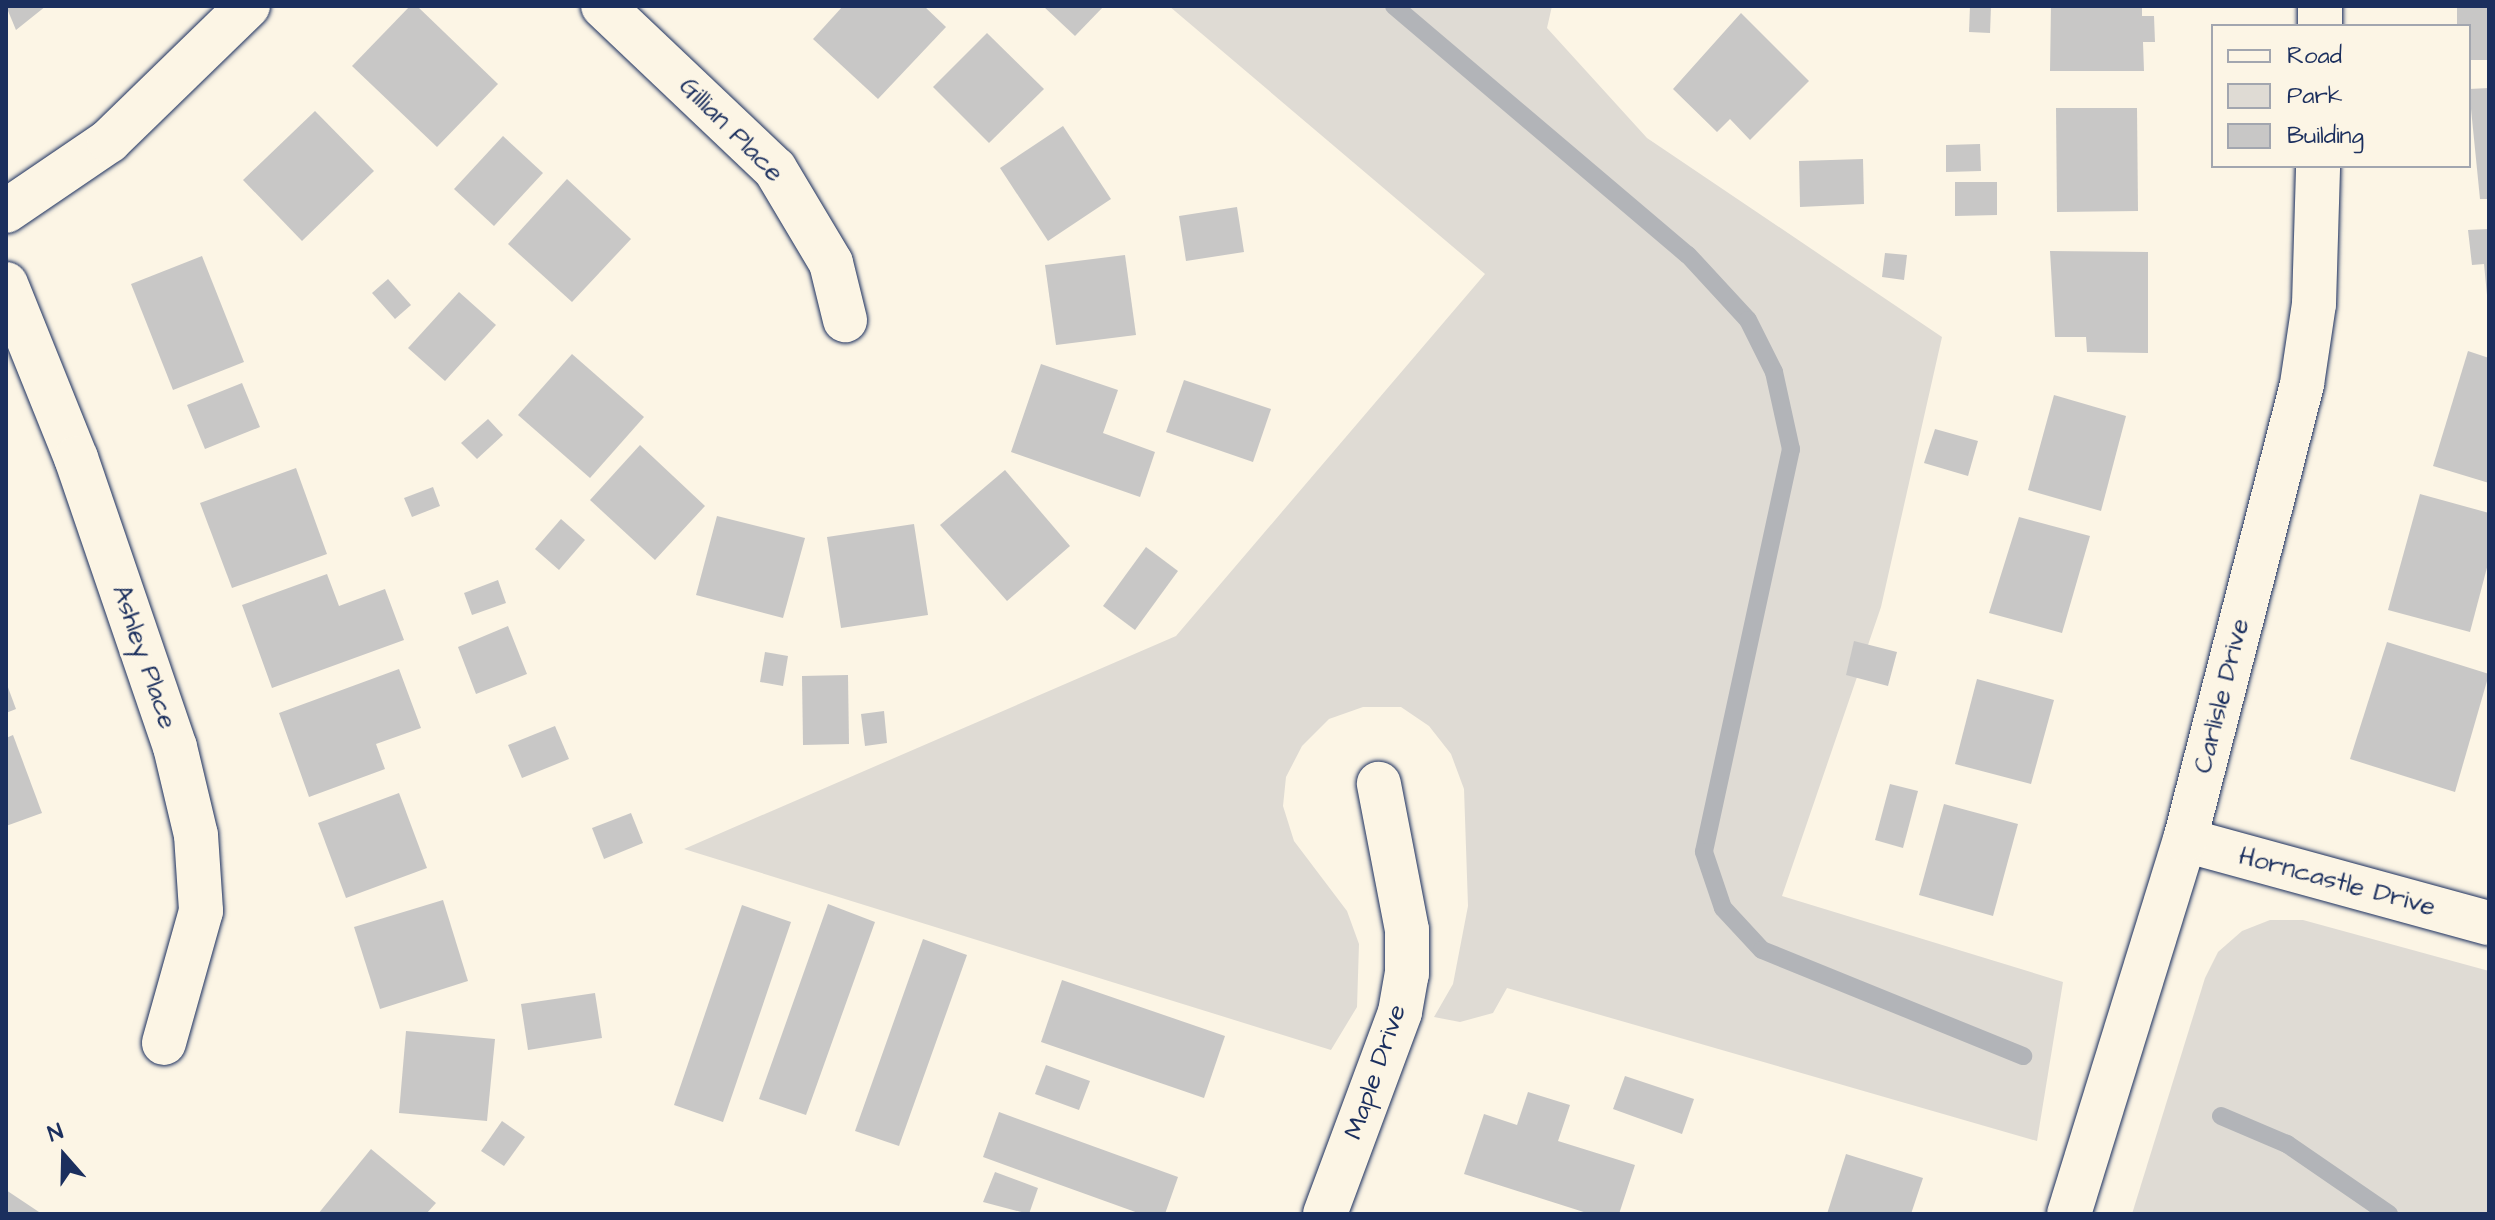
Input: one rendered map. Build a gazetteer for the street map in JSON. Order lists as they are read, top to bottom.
{
  "streets": {
    "street": [
      "Gillian Place",
      "Ashley Place",
      "Carlisle Drive",
      "Horncastle Drive",
      "Maple Drive"
    ]
  },
  "crossings": [
    ["Carlisle Drive", "Horncastle Drive"]
  ],
  "legend": ["Road", "Park", "Building"],
  "north": "top"
}
